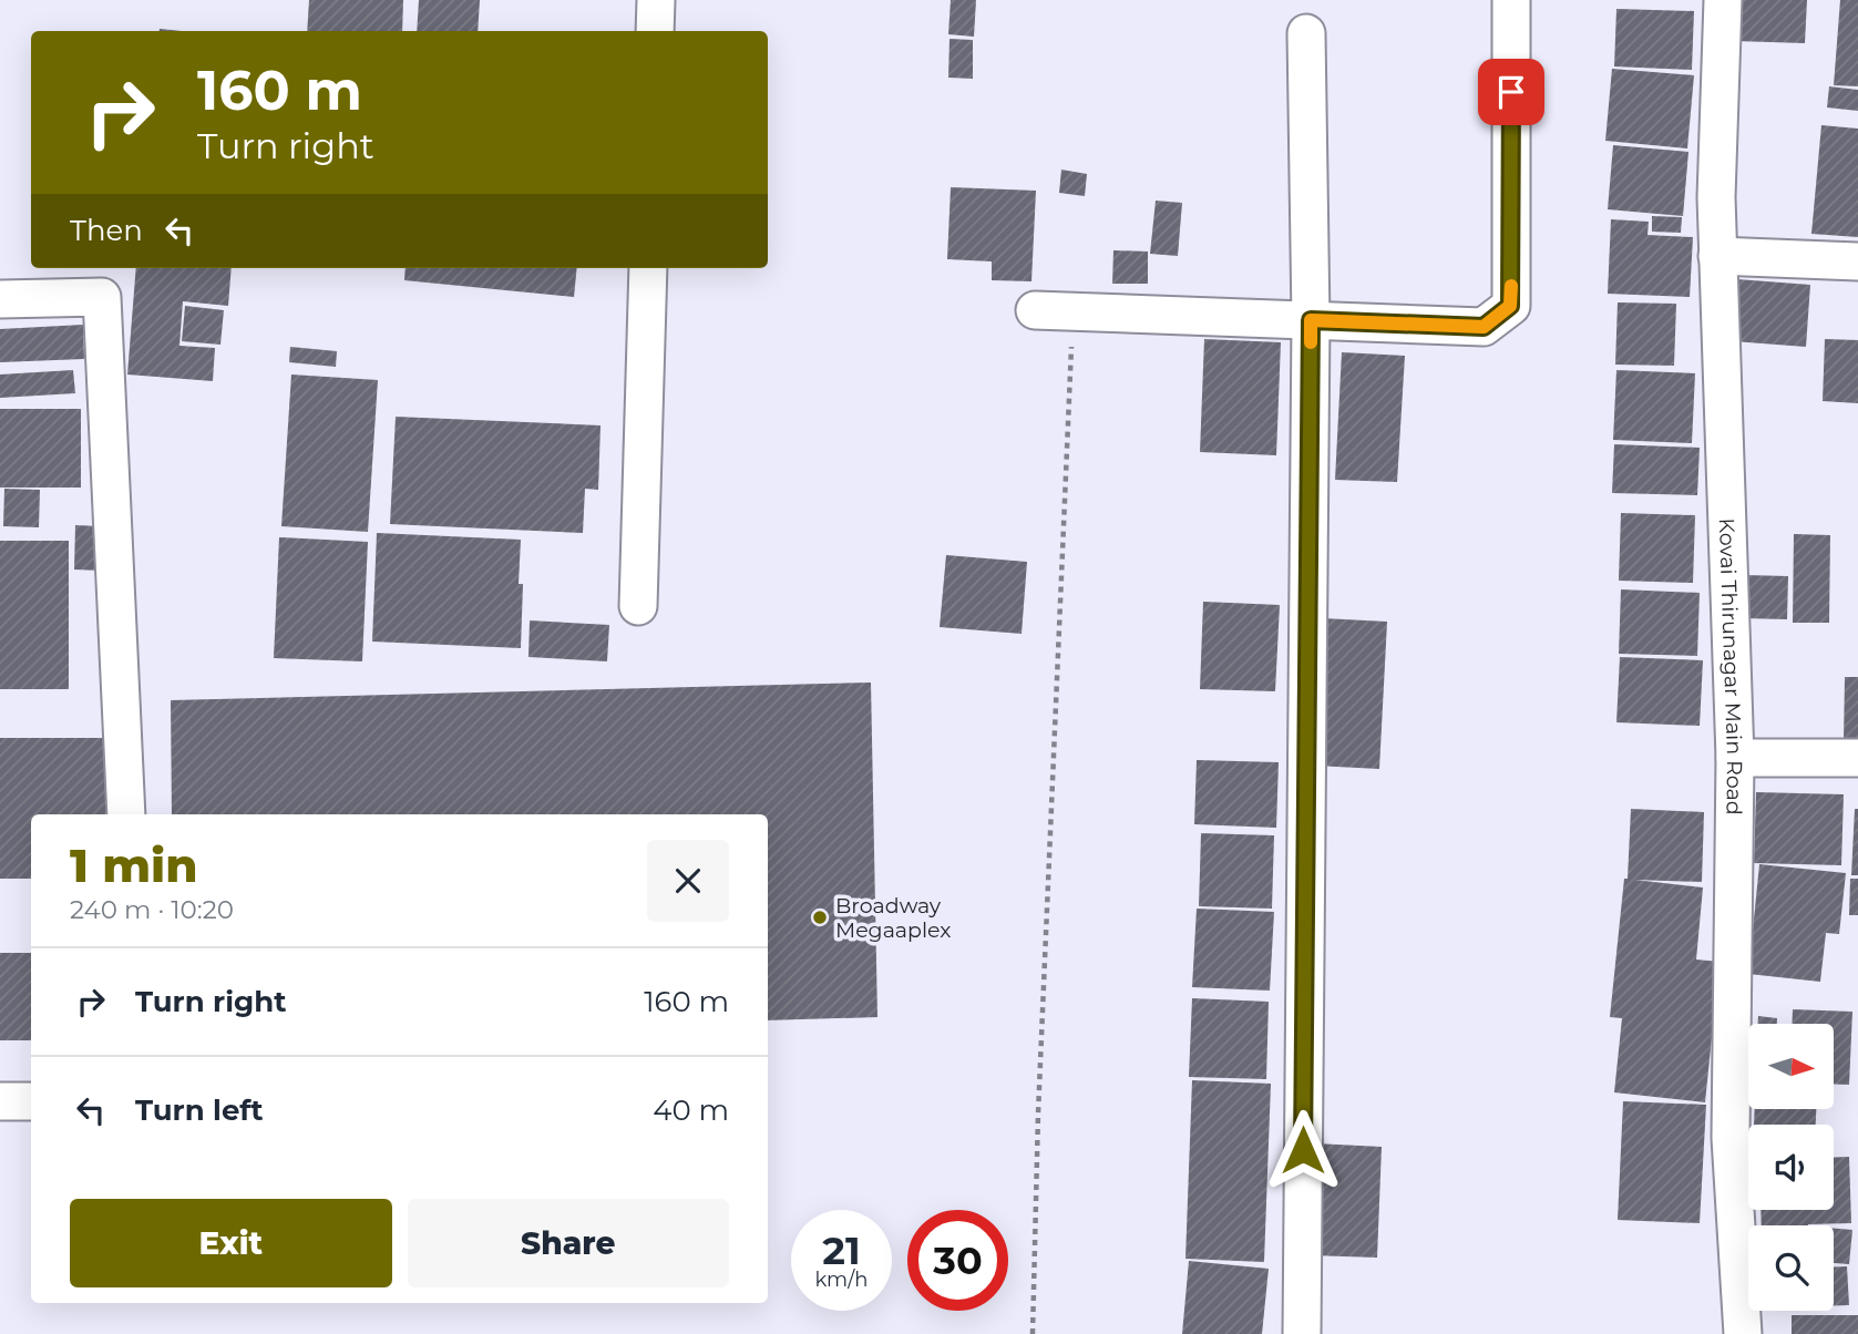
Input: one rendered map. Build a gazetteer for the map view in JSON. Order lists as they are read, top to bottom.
{
  "streets": {
    "street": ["Kovai Thirunagar Main Road"]
  },
  "places": ["Broadway Megaaplex"],
  "north": "right",
  "page": {
    "turn": ["160 m", "Turn right"],
    "then": "Then",
    "heading": ["1 min", "240 m · 10:20"],
    "list": [
      {
        "name": "Turn right",
        "value": "160 m"
      },
      {
        "name": "Turn left",
        "value": "40 m"
      }
    ],
    "buttons": ["Exit", "Share"],
    "speed": "21 km/h",
    "limit": "30"
  }
}
